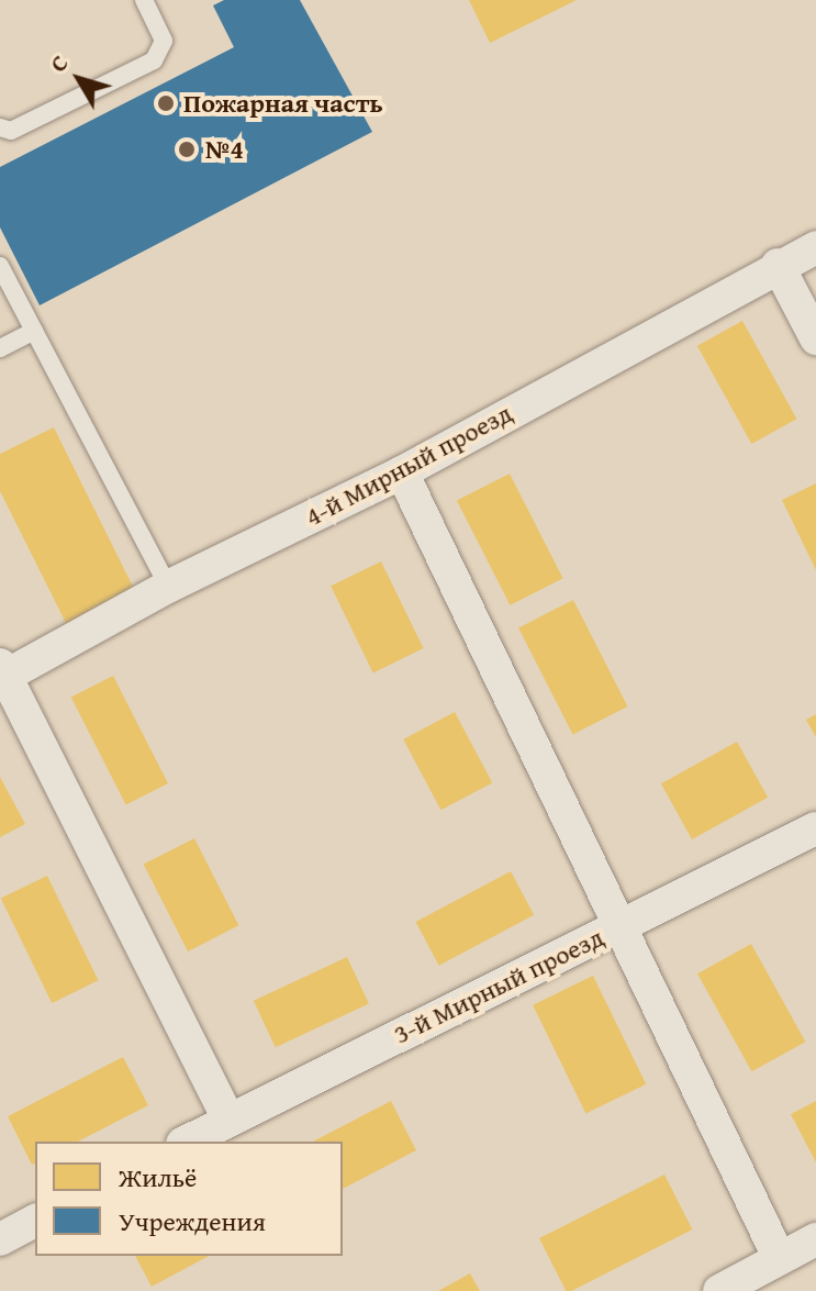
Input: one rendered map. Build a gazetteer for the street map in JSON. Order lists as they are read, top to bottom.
{
  "streets": {
    "street": ["4-й Мирный проезд", "3-й Мирный проезд"]
  },
  "places": ["Пожарная часть", "№4"],
  "legend": ["Жильё", "Учреждения"],
  "north": "top left"
}
